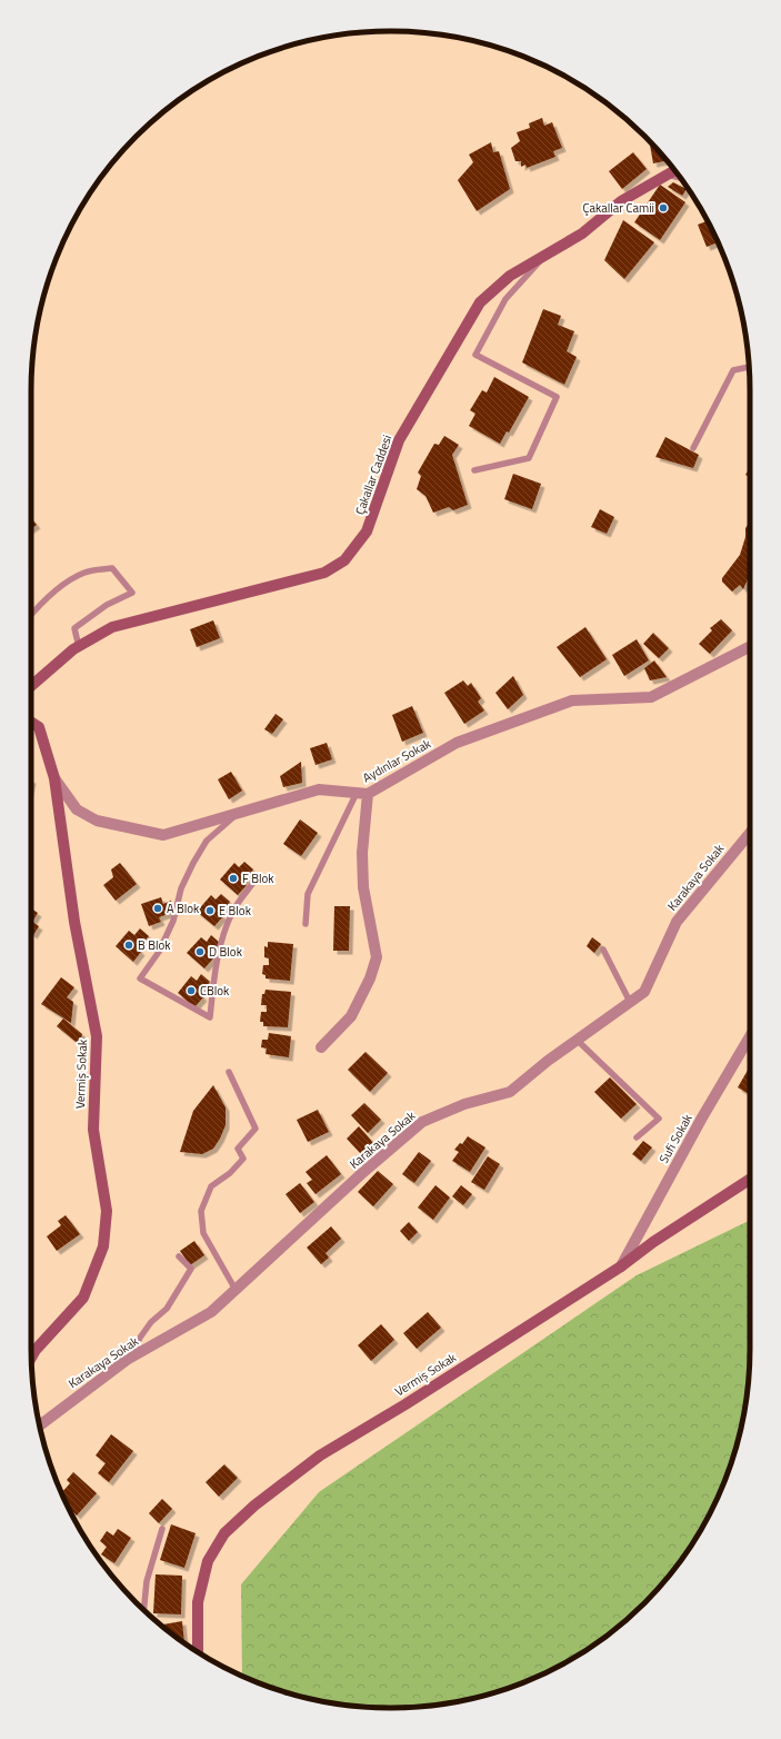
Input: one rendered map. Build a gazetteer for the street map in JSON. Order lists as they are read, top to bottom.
{
  "streets": {
    "street": [
      "Çakallar Caddesi",
      "Aydınlar Sokak",
      "Karakaya Sokak",
      "Vermiş Sokak",
      "Sufi Sokak"
    ]
  },
  "crossings": [
    ["Aydınlar Sokak", "Vermiş Sokak"],
    ["Vermiş Sokak", "Sufi Sokak"]
  ],
  "places": [
    "Çakallar Camii",
    "F Blok",
    "A Blok",
    "E Blok",
    "B Blok",
    "D Blok",
    "CBlok"
  ]
}
